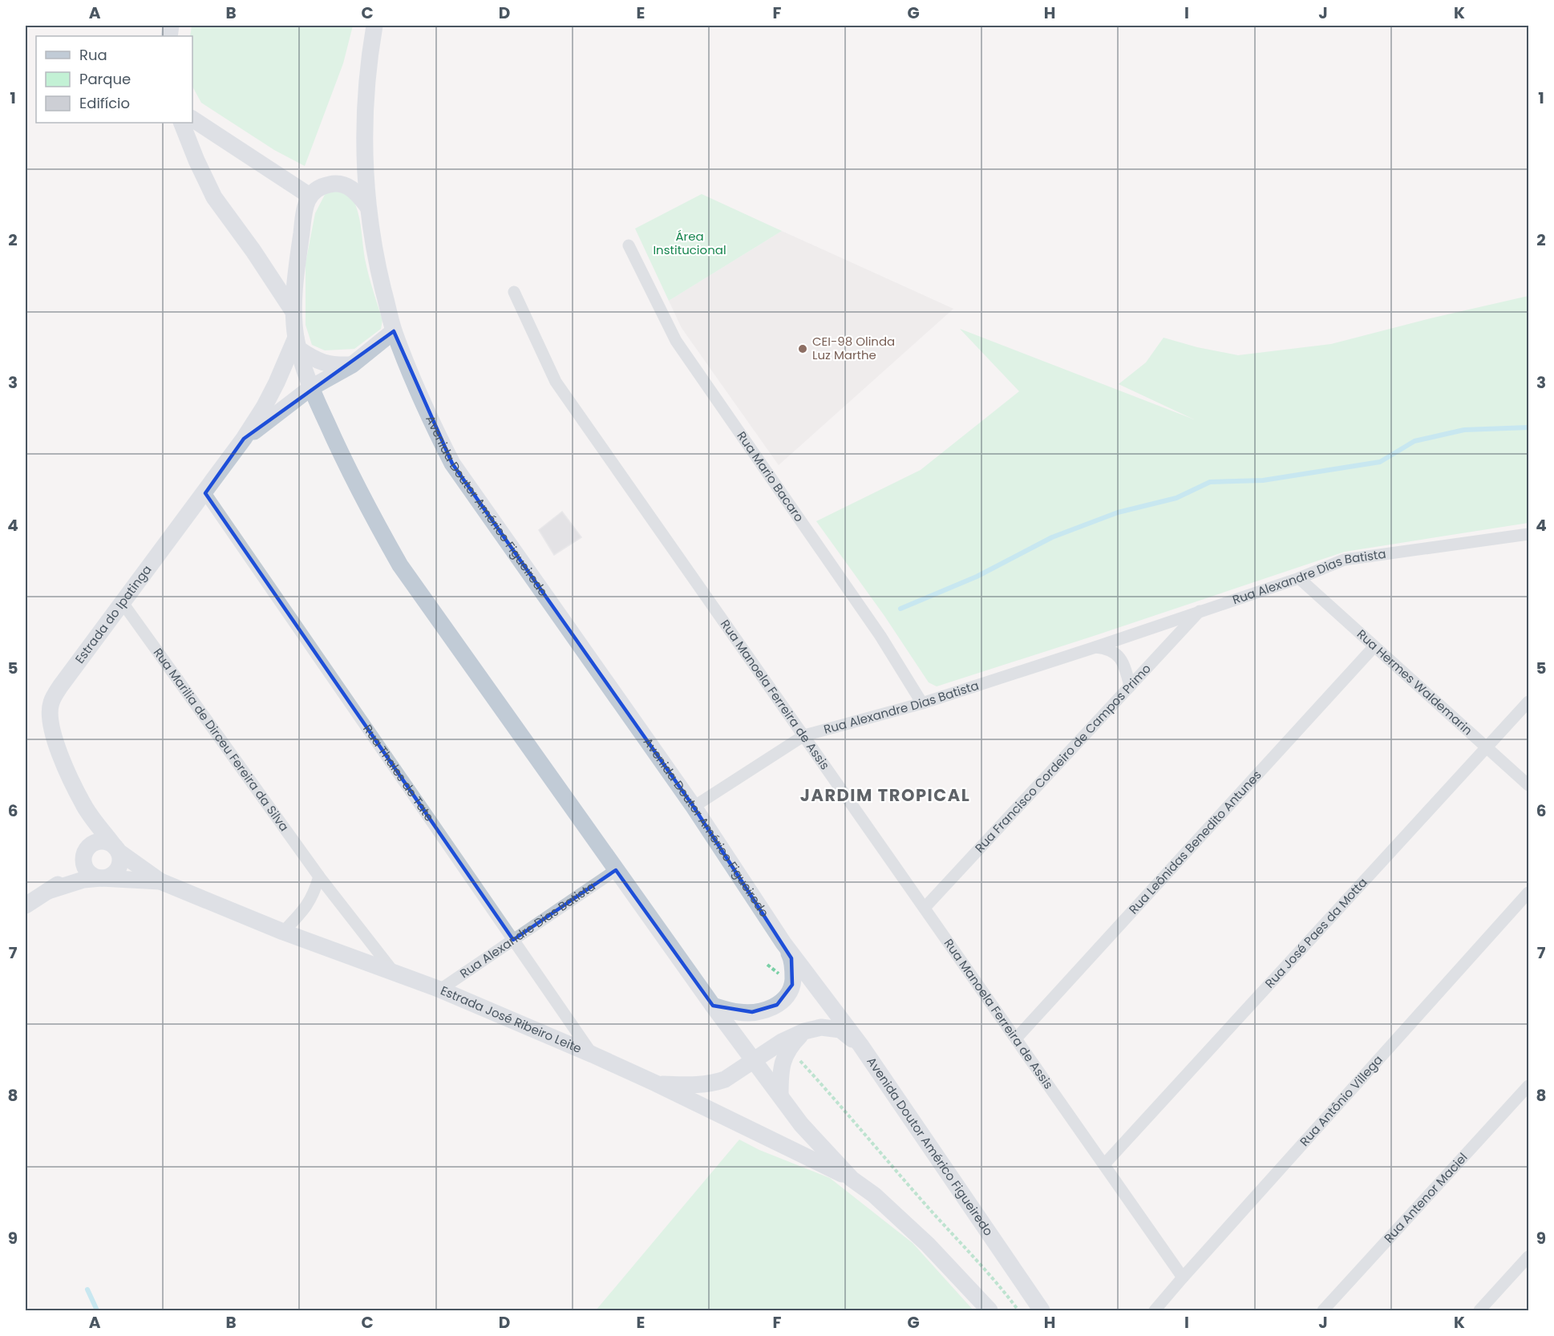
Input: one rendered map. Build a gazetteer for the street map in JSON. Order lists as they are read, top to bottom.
{
  "streets": {
    "main road": ["Avenida Doutor Américo Figueiredo", "Estrada do Ipatinga", "Estrada José Ribeiro Leite"],
    "street": [
      "Rua Mario Bacaro",
      "Rua Alexandre Dias Batista",
      "Rua Hermes Waldemarin",
      "Rua Manoela Ferreira de Assis",
      "Rua Marilia de Dirceu Fereira da Silva",
      "Rua Francisco Cordeiro de Campos Primo",
      "Rua Thales de Tate",
      "Rua Leônidas Benedito Antunes",
      "Rua José Paes da Motta",
      "Rua Antônio Villega",
      "Rua Antenor Maciel"
    ]
  },
  "crossings": [
    ["Rua Mario Bacaro", "Rua Alexandre Dias Batista"],
    ["Avenida Doutor Américo Figueiredo", "Rua Alexandre Dias Batista"],
    ["Rua Alexandre Dias Batista", "Rua Hermes Waldemarin"],
    ["Rua Alexandre Dias Batista", "Rua Manoela Ferreira de Assis"],
    ["Rua Alexandre Dias Batista", "Rua Francisco Cordeiro de Campos Primo"],
    ["Rua Alexandre Dias Batista", "Rua Thales de Tate"],
    ["Rua Alexandre Dias Batista", "Estrada José Ribeiro Leite"],
    ["Estrada do Ipatinga", "Rua Marilia de Dirceu Fereira da Silva"],
    ["Estrada do Ipatinga", "Rua Thales de Tate"],
    ["Estrada do Ipatinga", "Estrada José Ribeiro Leite"],
    ["Rua Hermes Waldemarin", "Rua Leônidas Benedito Antunes"],
    ["Rua Hermes Waldemarin", "Rua José Paes da Motta"],
    ["Rua Manoela Ferreira de Assis", "Rua Francisco Cordeiro de Campos Primo"],
    ["Rua Manoela Ferreira de Assis", "Rua Leônidas Benedito Antunes"],
    ["Rua Manoela Ferreira de Assis", "Rua José Paes da Motta"],
    ["Rua Manoela Ferreira de Assis", "Rua Antônio Villega"],
    ["Rua Marilia de Dirceu Fereira da Silva", "Estrada José Ribeiro Leite"],
    ["Rua Thales de Tate", "Estrada José Ribeiro Leite"]
  ],
  "districts": ["JARDIM TROPICAL"],
  "parks": ["Área Institucional"],
  "places": ["CEI-98 Olinda Luz Marthe"],
  "legend": ["Rua", "Parque", "Edifício"],
  "grid": {
    "columns": [
      "A",
      "B",
      "C",
      "D",
      "E",
      "F",
      "G",
      "H",
      "I",
      "J",
      "K"
    ],
    "rows": [
      "1",
      "2",
      "3",
      "4",
      "5",
      "6",
      "7",
      "8",
      "9"
    ]
  }
}
